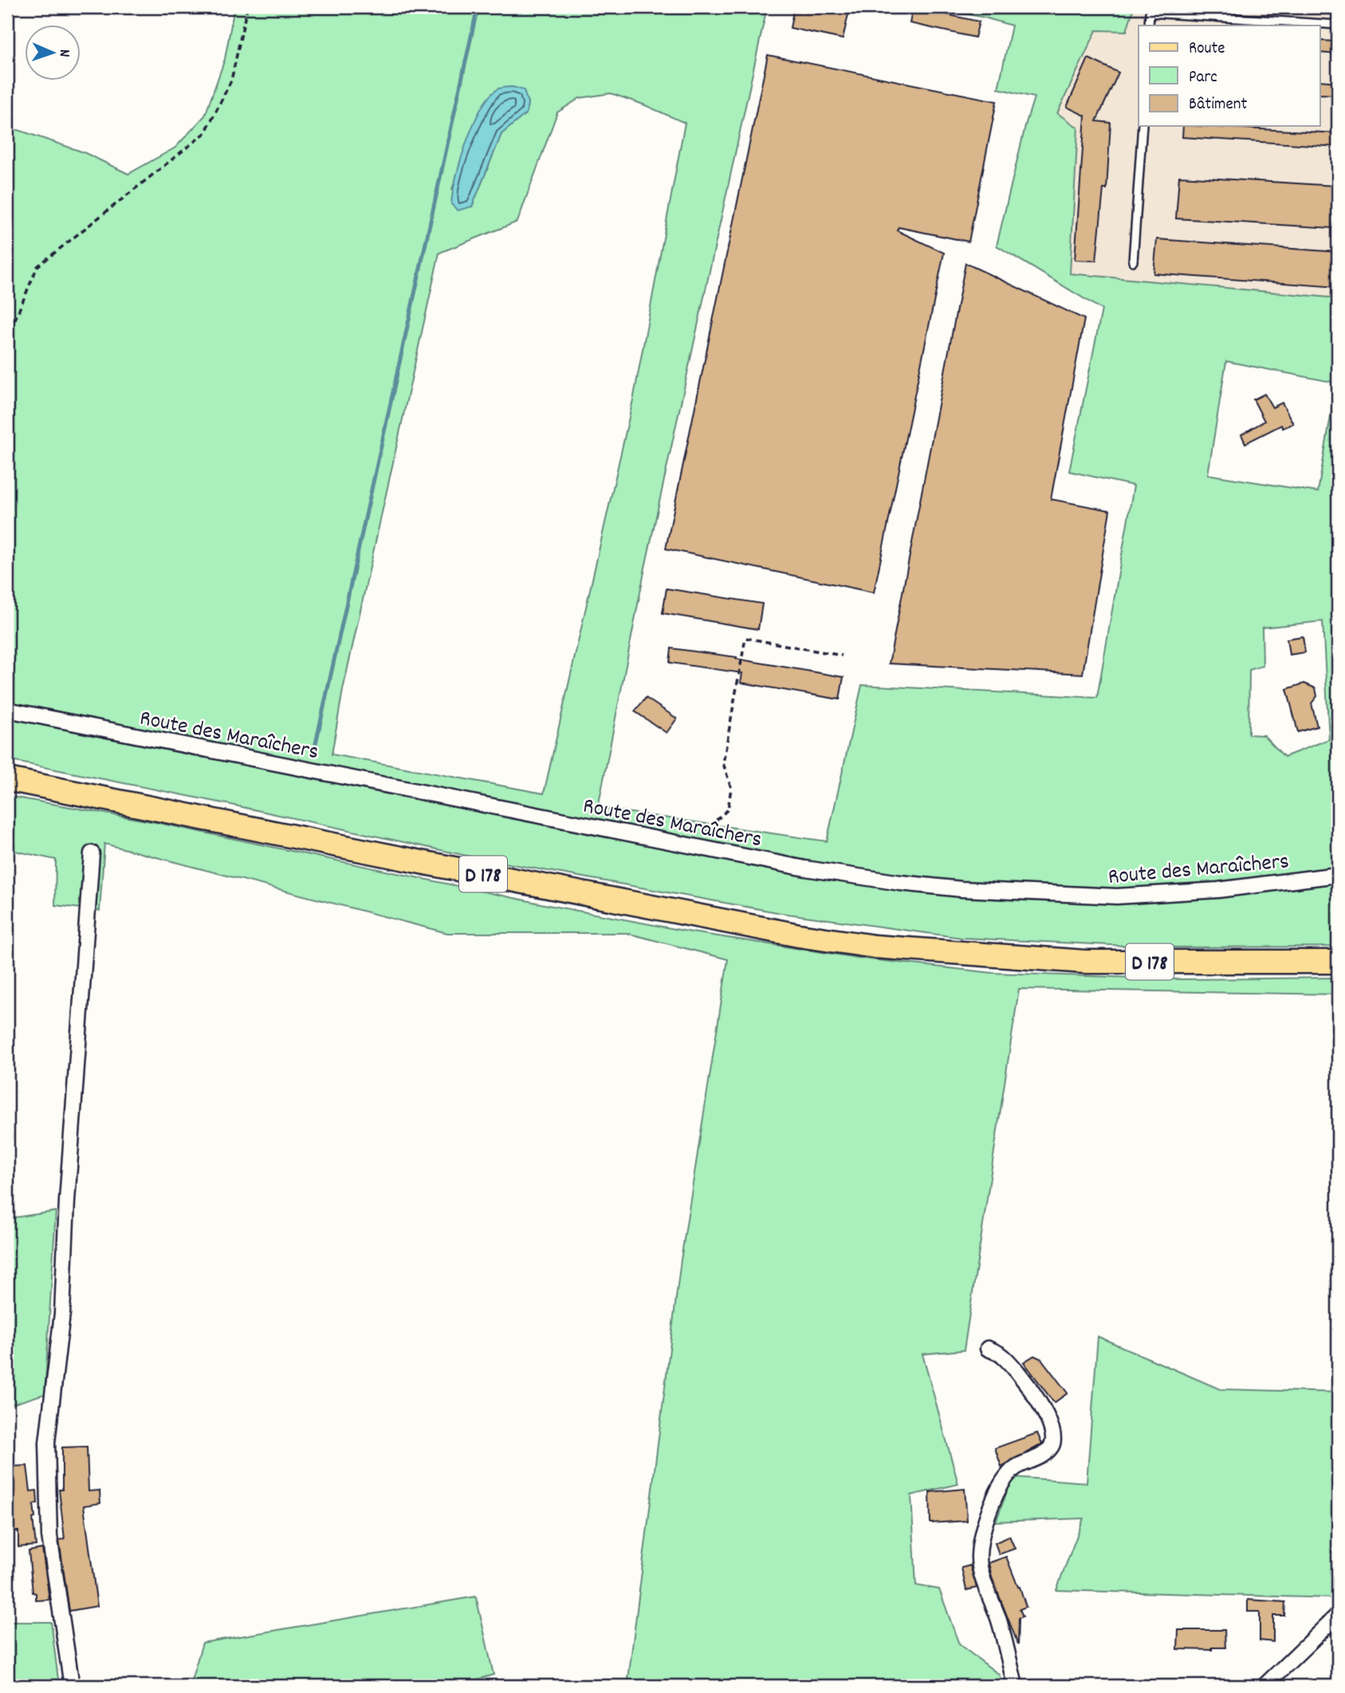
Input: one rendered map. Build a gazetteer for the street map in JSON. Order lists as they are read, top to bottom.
{
  "streets": {
    "main road": ["D 178"],
    "street": ["Route des Maraîchers"]
  },
  "legend": ["Route", "Parc", "Bâtiment"],
  "north": "right"
}
